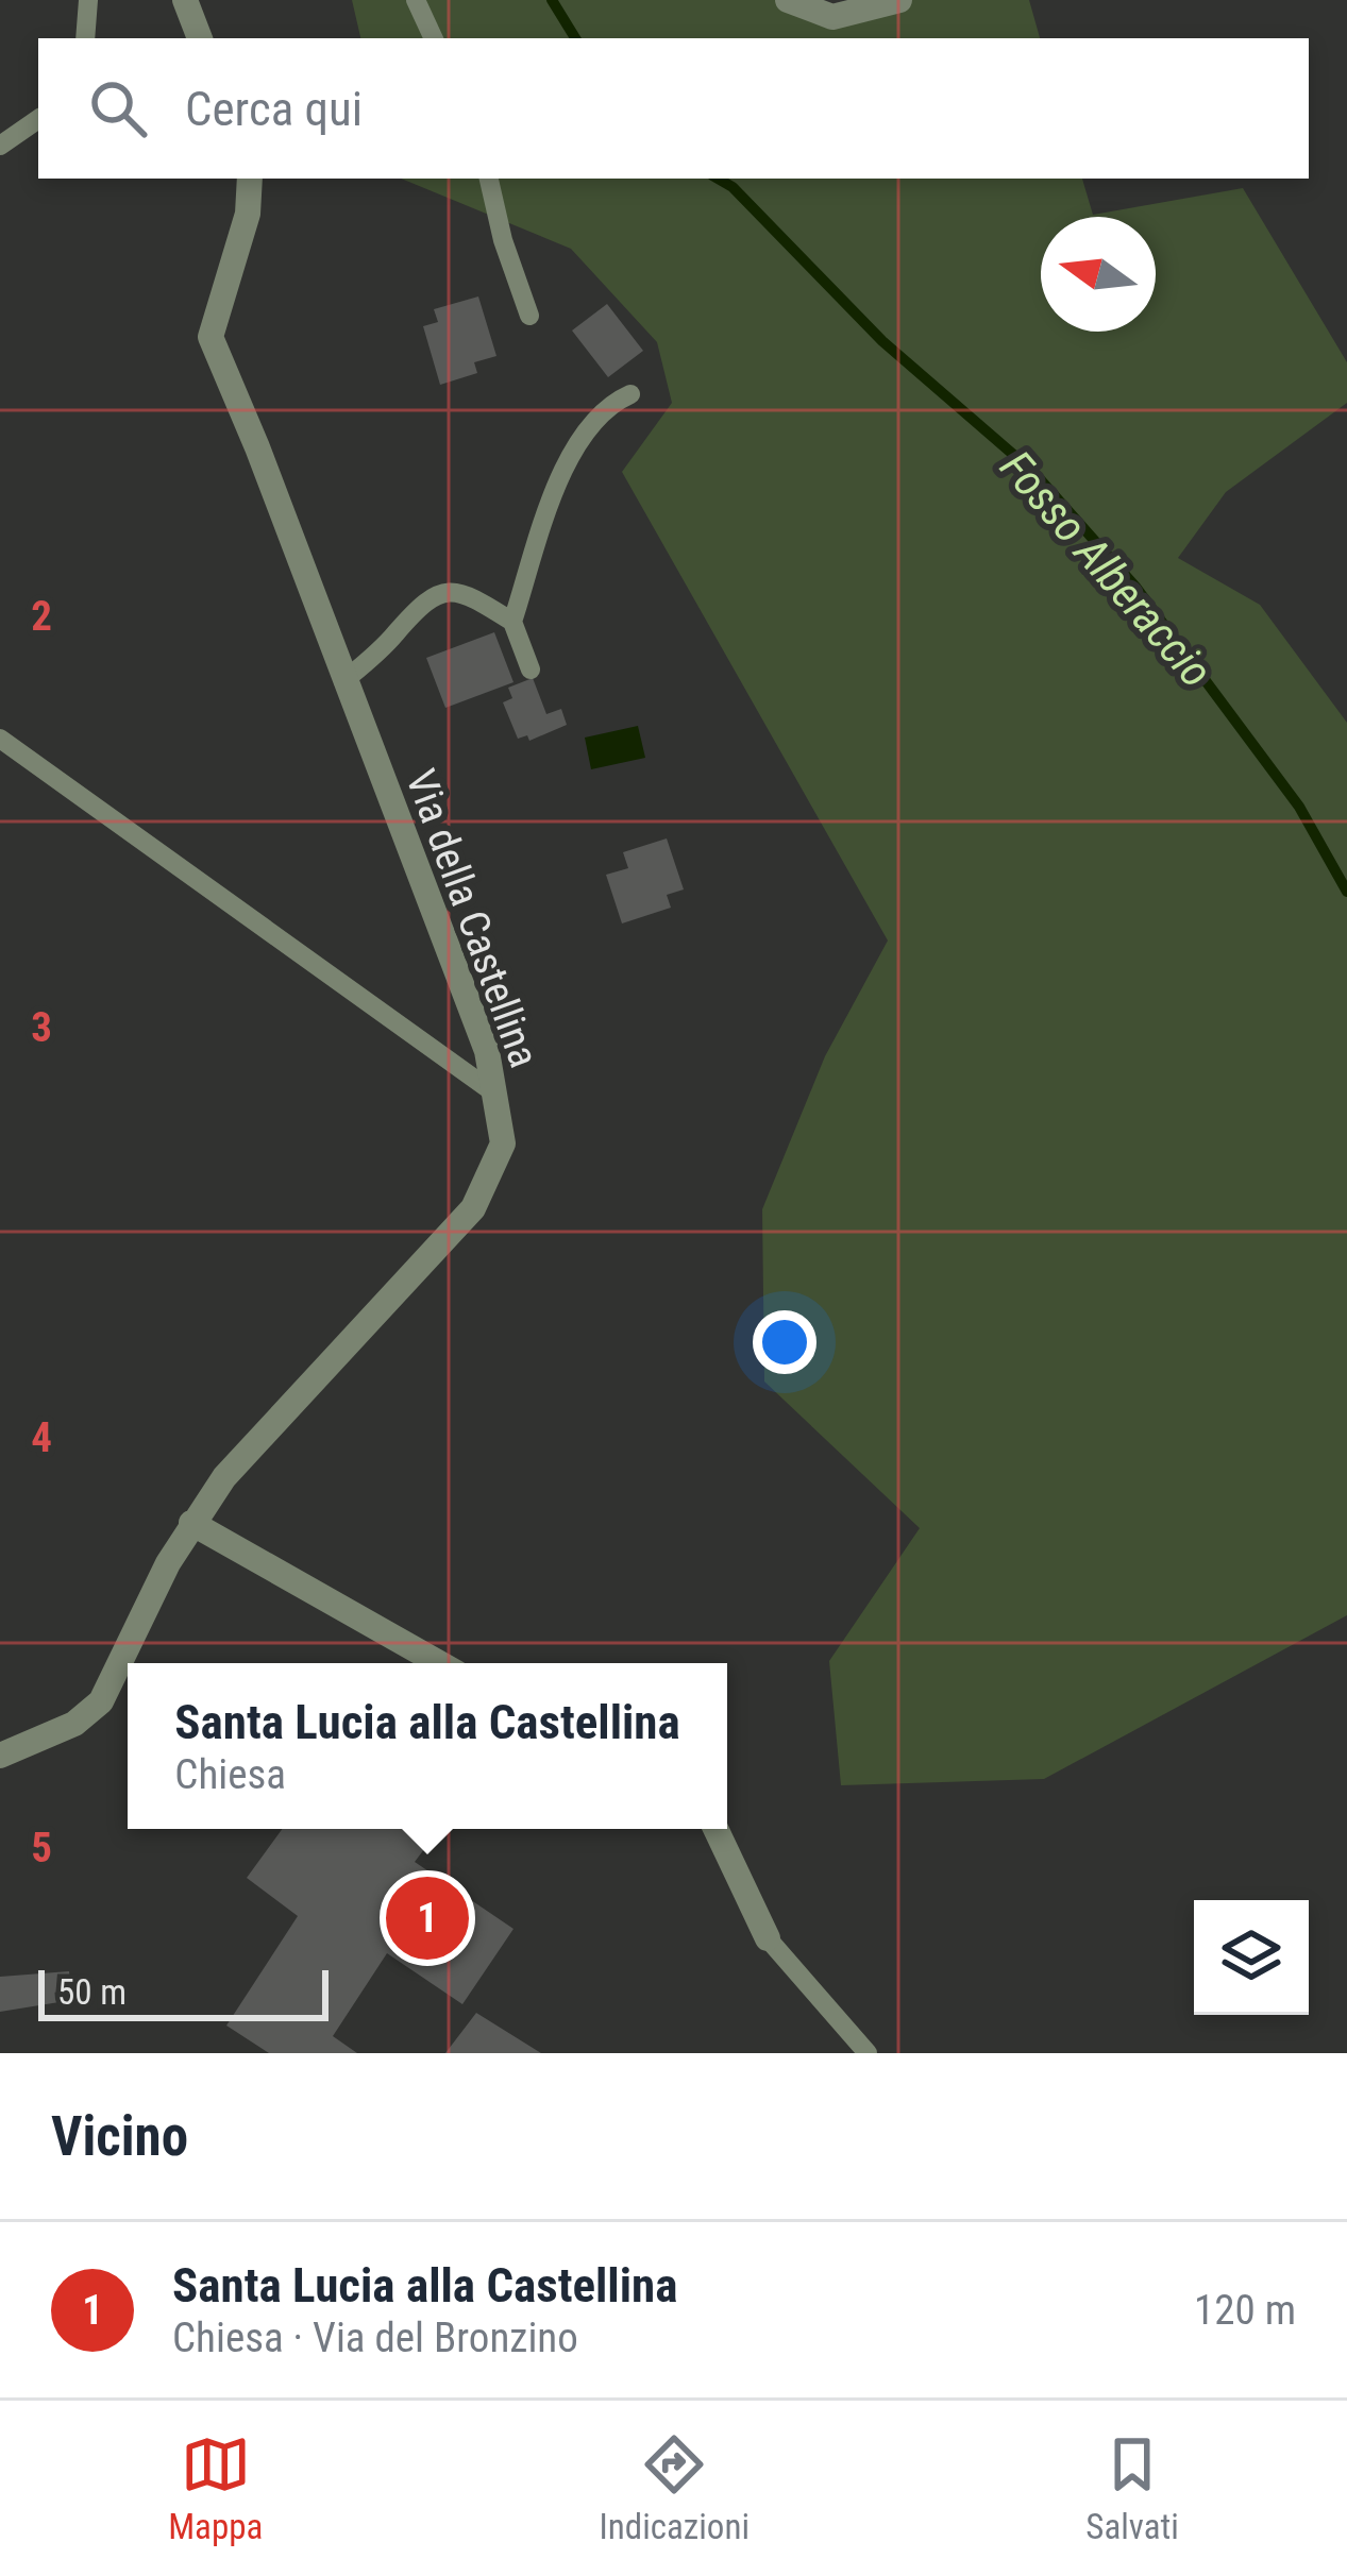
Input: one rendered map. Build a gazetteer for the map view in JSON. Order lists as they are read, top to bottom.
{
  "streets": {
    "street": ["Via della Castellina"]
  },
  "water": ["Fosso Alberaccio"],
  "scale_bar": "50 m",
  "north": "left",
  "page": {
    "search": "Cerca qui",
    "popup": ["Santa Lucia alla Castellina", "Chiesa"],
    "pins": "1",
    "scale": "50 m",
    "heading": "Vicino",
    "list": [
      {
        "mark": "1",
        "name": "Santa Lucia alla Castellina",
        "note": "Chiesa · Via del Bronzino",
        "value": "120 m"
      }
    ],
    "nav": ["Mappa", "Indicazioni", "Salvati"]
  },
  "grid": {
    "rows": [
      "2",
      "3",
      "4",
      "5"
    ]
  }
}
